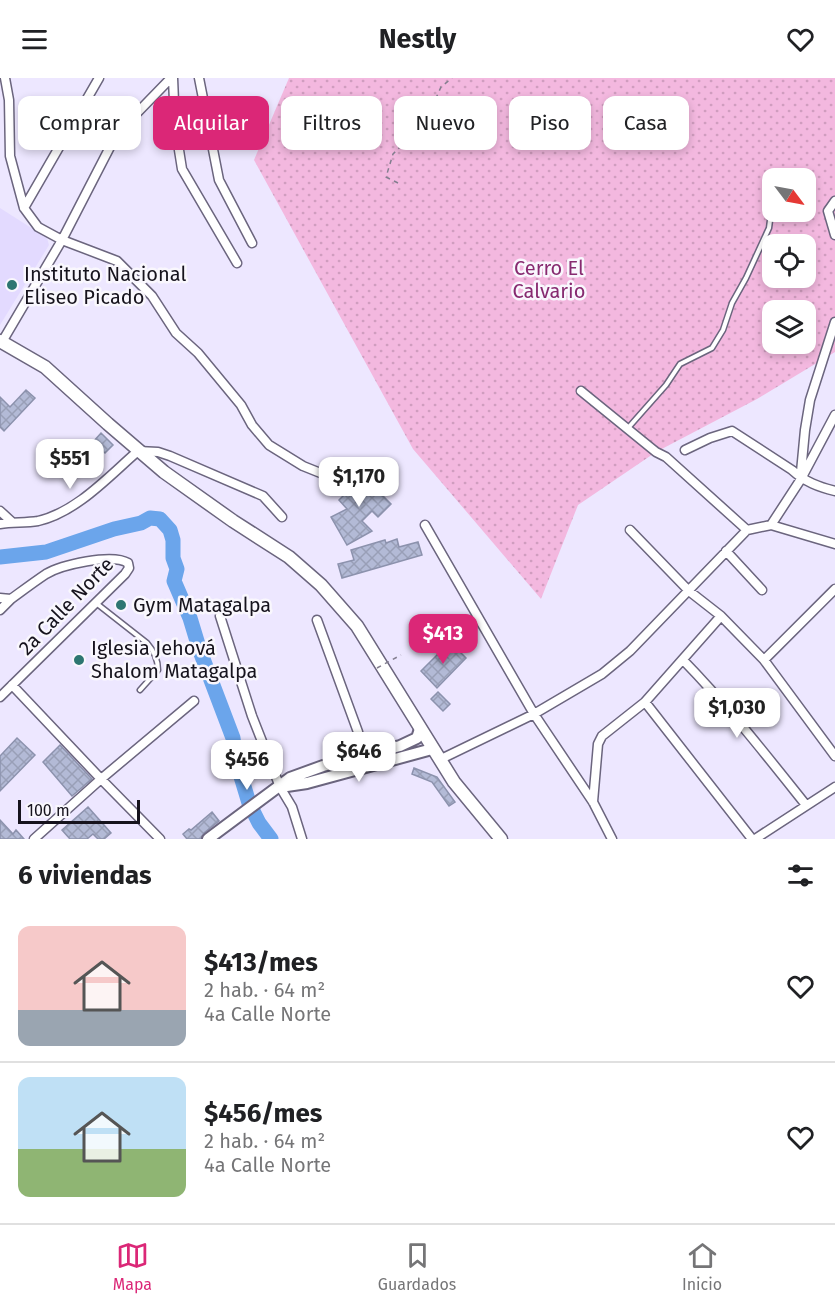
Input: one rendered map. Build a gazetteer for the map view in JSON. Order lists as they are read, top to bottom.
{
  "streets": {
    "street": ["2a Calle Norte"]
  },
  "parks": ["Cerro El Calvario"],
  "places": ["Instituto Nacional Eliseo Picado", "Gym Matagalpa", "Iglesia Jehová Shalom Matagalpa"],
  "scale_bar": "100 m",
  "north": "bottom right",
  "page": {
    "header": "Nestly",
    "chip": [
      "Comprar",
      "Alquilar",
      "Filtros",
      "Nuevo",
      "Piso",
      "Casa"
    ],
    "price": [
      "$551",
      "$1,170",
      "$413",
      "$1,030",
      "$646",
      "$456"
    ],
    "scale": "100 m",
    "heading": "6 viviendas",
    "list": [
      {
        "name": "$413/mes",
        "note": "2 hab. · 64 m² · 4a Calle Norte"
      },
      {
        "name": "$456/mes",
        "note": "2 hab. · 64 m² · 4a Calle Norte"
      }
    ],
    "tabs": ["Mapa", "Guardados", "Inicio"]
  }
}
